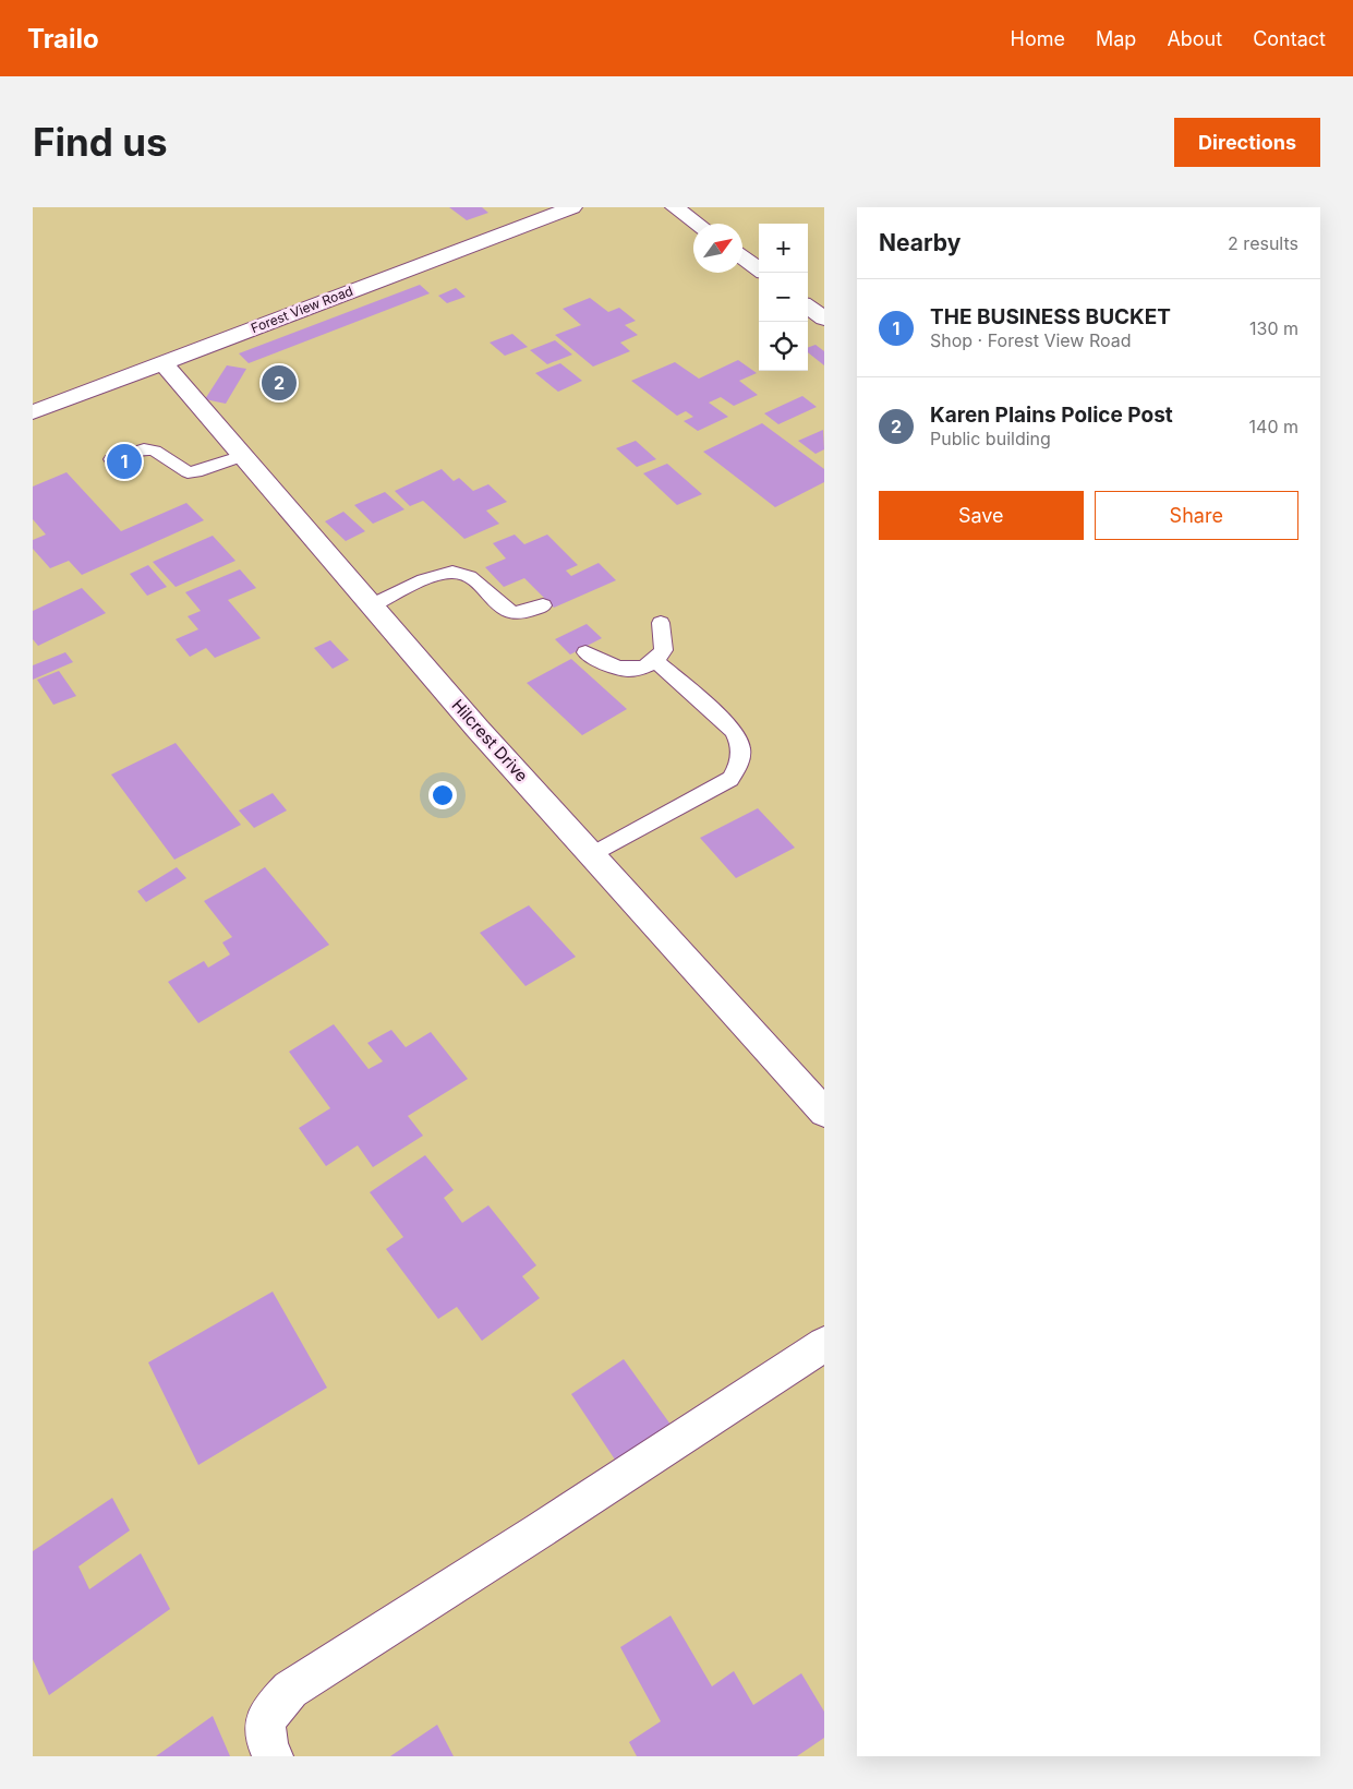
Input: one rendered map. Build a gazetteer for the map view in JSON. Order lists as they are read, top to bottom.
{
  "streets": {
    "street": ["Forest View Road", "Hilcrest Drive"]
  },
  "crossings": [
    ["Forest View Road", "Hilcrest Drive"]
  ],
  "north": "top right",
  "page": {
    "header": "Trailo",
    "nav": [
      "Home",
      "Map",
      "About",
      "Contact"
    ],
    "buttons": [
      "Directions",
      ["Save", "Share"]
    ],
    "title": "Find us",
    "heading": ["Nearby", "2 results"],
    "map_buttons": ["+", "−"],
    "list": [
      {
        "mark": "1",
        "name": "THE BUSINESS BUCKET",
        "note": "Shop · Forest View Road",
        "value": "130 m"
      },
      {
        "mark": "2",
        "name": "Karen Plains Police Post",
        "note": "Public building",
        "value": "140 m"
      }
    ],
    "pins": ["2", "1"]
  }
}
